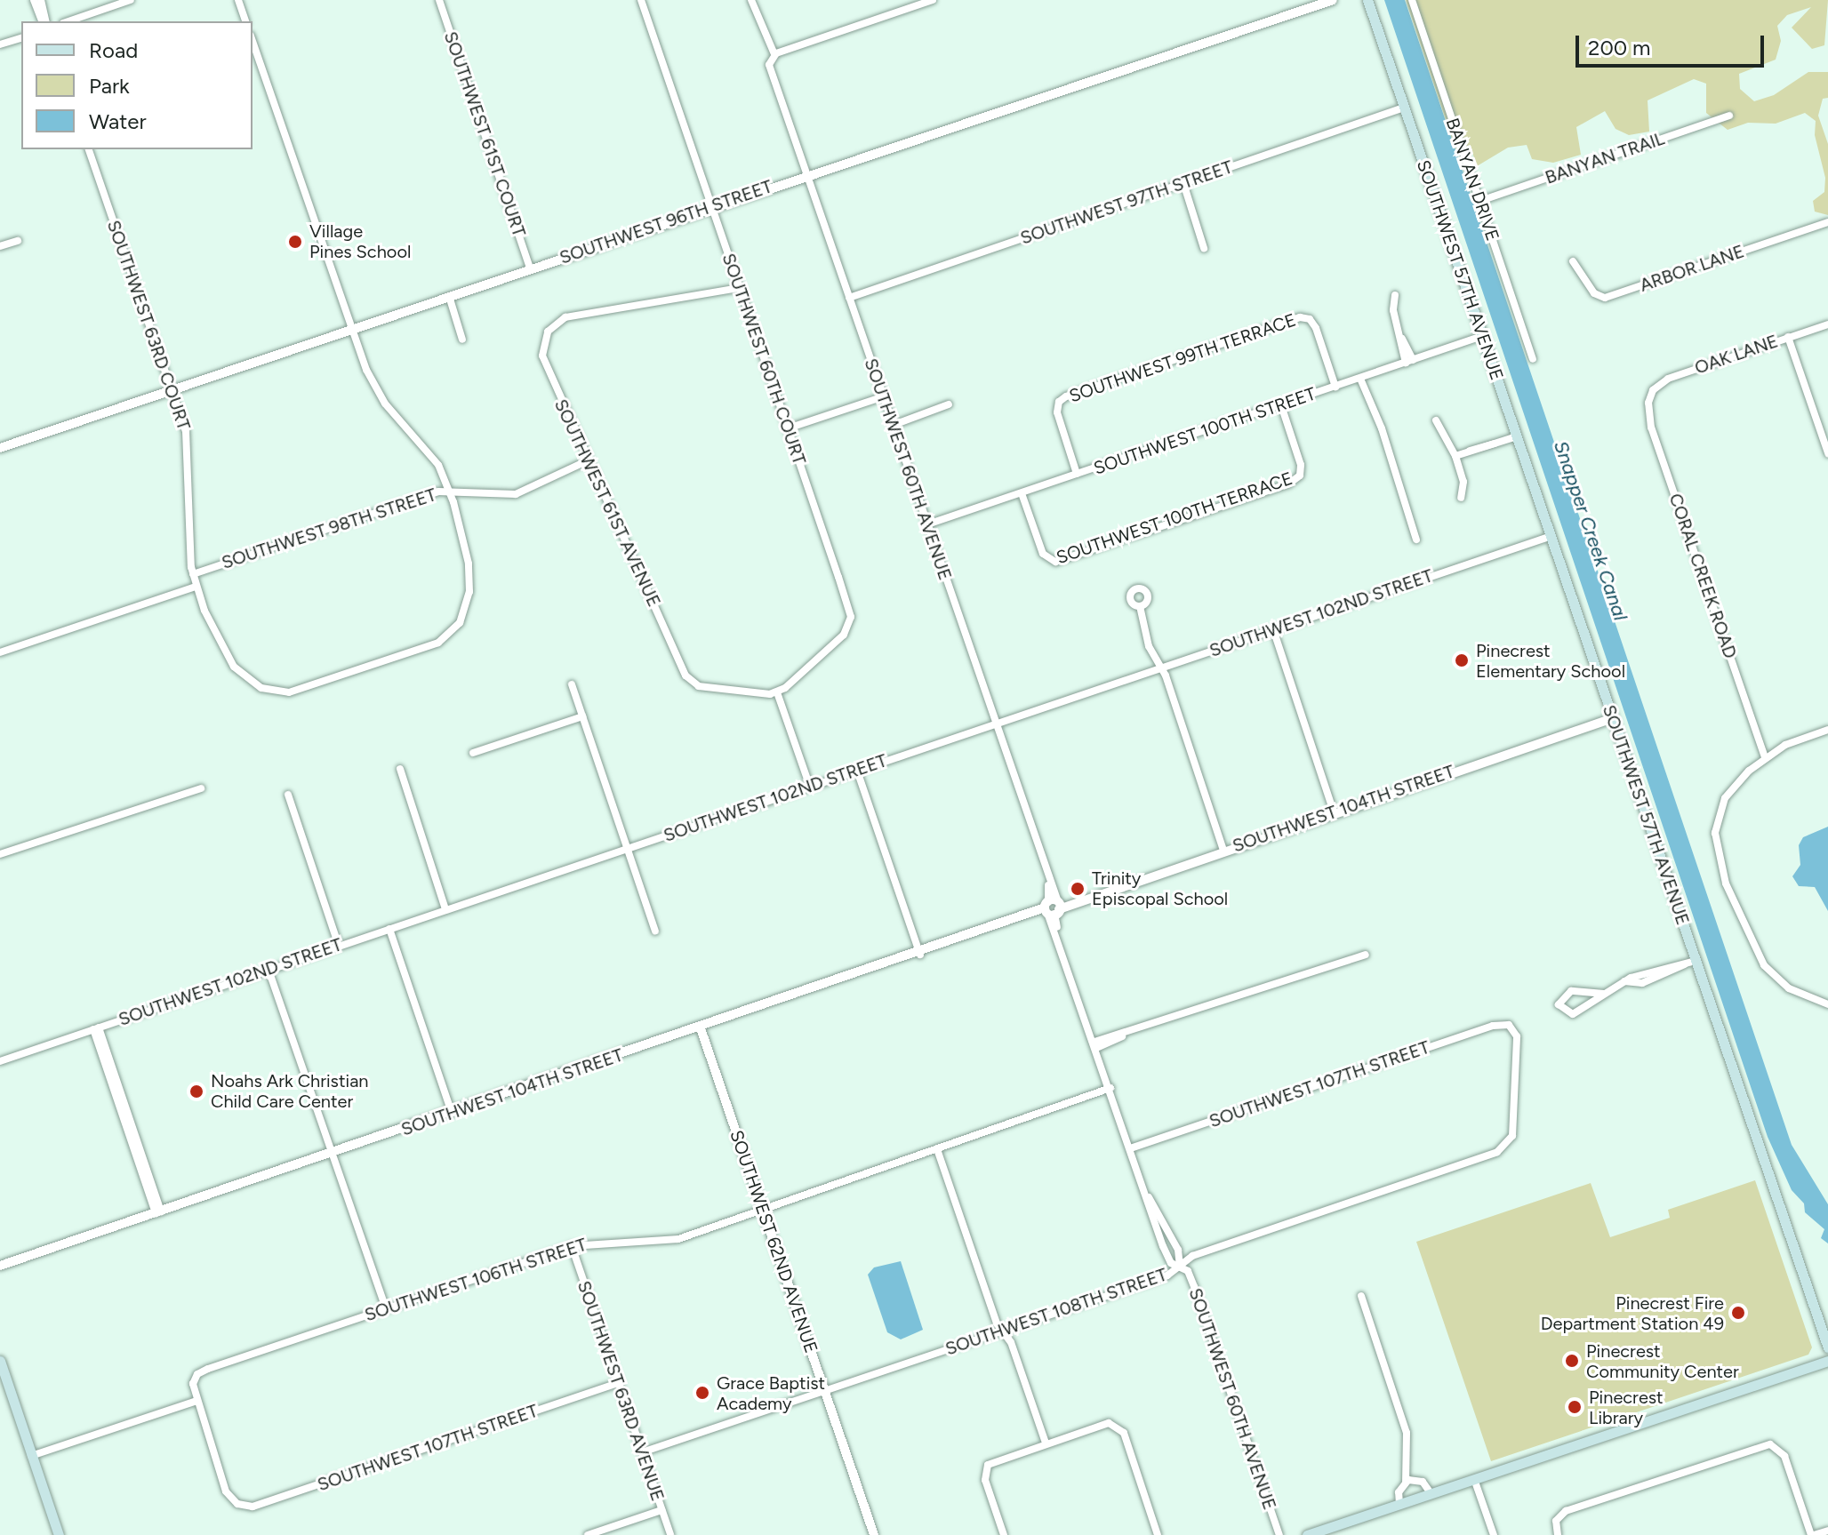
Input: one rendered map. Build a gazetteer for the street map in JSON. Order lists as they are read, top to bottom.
{
  "streets": {
    "main road": ["SOUTHWEST 57TH AVENUE"],
    "street": [
      "SOUTHWEST 61ST COURT",
      "BANYAN TRAIL",
      "BANYAN DRIVE",
      "SOUTHWEST 97TH STREET",
      "SOUTHWEST 96TH STREET",
      "ARBOR LANE",
      "SOUTHWEST 63RD COURT",
      "OAK LANE",
      "SOUTHWEST 99TH TERRACE",
      "SOUTHWEST 60TH COURT",
      "SOUTHWEST 100TH STREET",
      "SOUTHWEST 60TH AVENUE",
      "SOUTHWEST 61ST AVENUE",
      "SOUTHWEST 100TH TERRACE",
      "SOUTHWEST 98TH STREET",
      "CORAL CREEK ROAD",
      "SOUTHWEST 102ND STREET",
      "SOUTHWEST 104TH STREET",
      "SOUTHWEST 107TH STREET",
      "SOUTHWEST 62ND AVENUE",
      "SOUTHWEST 106TH STREET",
      "SOUTHWEST 108TH STREET",
      "SOUTHWEST 63RD AVENUE"
    ]
  },
  "crossings": [
    ["SOUTHWEST 61ST COURT", "SOUTHWEST 96TH STREET"],
    ["BANYAN TRAIL", "BANYAN DRIVE"],
    ["SOUTHWEST 97TH STREET", "SOUTHWEST 57TH AVENUE"],
    ["SOUTHWEST 97TH STREET", "SOUTHWEST 60TH AVENUE"],
    ["SOUTHWEST 96TH STREET", "SOUTHWEST 63RD COURT"],
    ["SOUTHWEST 96TH STREET", "SOUTHWEST 60TH COURT"],
    ["SOUTHWEST 96TH STREET", "SOUTHWEST 60TH AVENUE"],
    ["SOUTHWEST 57TH AVENUE", "SOUTHWEST 100TH STREET"],
    ["SOUTHWEST 57TH AVENUE", "SOUTHWEST 102ND STREET"],
    ["SOUTHWEST 57TH AVENUE", "SOUTHWEST 104TH STREET"],
    ["SOUTHWEST 63RD COURT", "SOUTHWEST 98TH STREET"],
    ["OAK LANE", "CORAL CREEK ROAD"],
    ["SOUTHWEST 99TH TERRACE", "SOUTHWEST 100TH STREET"],
    ["SOUTHWEST 60TH COURT", "SOUTHWEST 61ST AVENUE"],
    ["SOUTHWEST 100TH STREET", "SOUTHWEST 60TH AVENUE"],
    ["SOUTHWEST 100TH STREET", "SOUTHWEST 100TH TERRACE"],
    ["SOUTHWEST 60TH AVENUE", "SOUTHWEST 102ND STREET"],
    ["SOUTHWEST 60TH AVENUE", "SOUTHWEST 104TH STREET"],
    ["SOUTHWEST 60TH AVENUE", "SOUTHWEST 107TH STREET"],
    ["SOUTHWEST 60TH AVENUE", "SOUTHWEST 106TH STREET"],
    ["SOUTHWEST 60TH AVENUE", "SOUTHWEST 108TH STREET"],
    ["SOUTHWEST 61ST AVENUE", "SOUTHWEST 98TH STREET"],
    ["SOUTHWEST 104TH STREET", "SOUTHWEST 62ND AVENUE"],
    ["SOUTHWEST 107TH STREET", "SOUTHWEST 106TH STREET"],
    ["SOUTHWEST 107TH STREET", "SOUTHWEST 108TH STREET"],
    ["SOUTHWEST 107TH STREET", "SOUTHWEST 63RD AVENUE"],
    ["SOUTHWEST 62ND AVENUE", "SOUTHWEST 106TH STREET"],
    ["SOUTHWEST 62ND AVENUE", "SOUTHWEST 108TH STREET"],
    ["SOUTHWEST 106TH STREET", "SOUTHWEST 63RD AVENUE"],
    ["SOUTHWEST 108TH STREET", "SOUTHWEST 63RD AVENUE"]
  ],
  "water": ["Snapper Creek Canal"],
  "places": [
    "Village Pines School",
    "Pinecrest Elementary School",
    "Trinity Episcopal School",
    "Noahs Ark Christian Child Care Center",
    "Pinecrest Fire Department Station 49",
    "Pinecrest Community Center",
    "Grace Baptist Academy",
    "Pinecrest Library"
  ],
  "legend": ["Road", "Park", "Water"],
  "scale_bar": "200 m"
}
